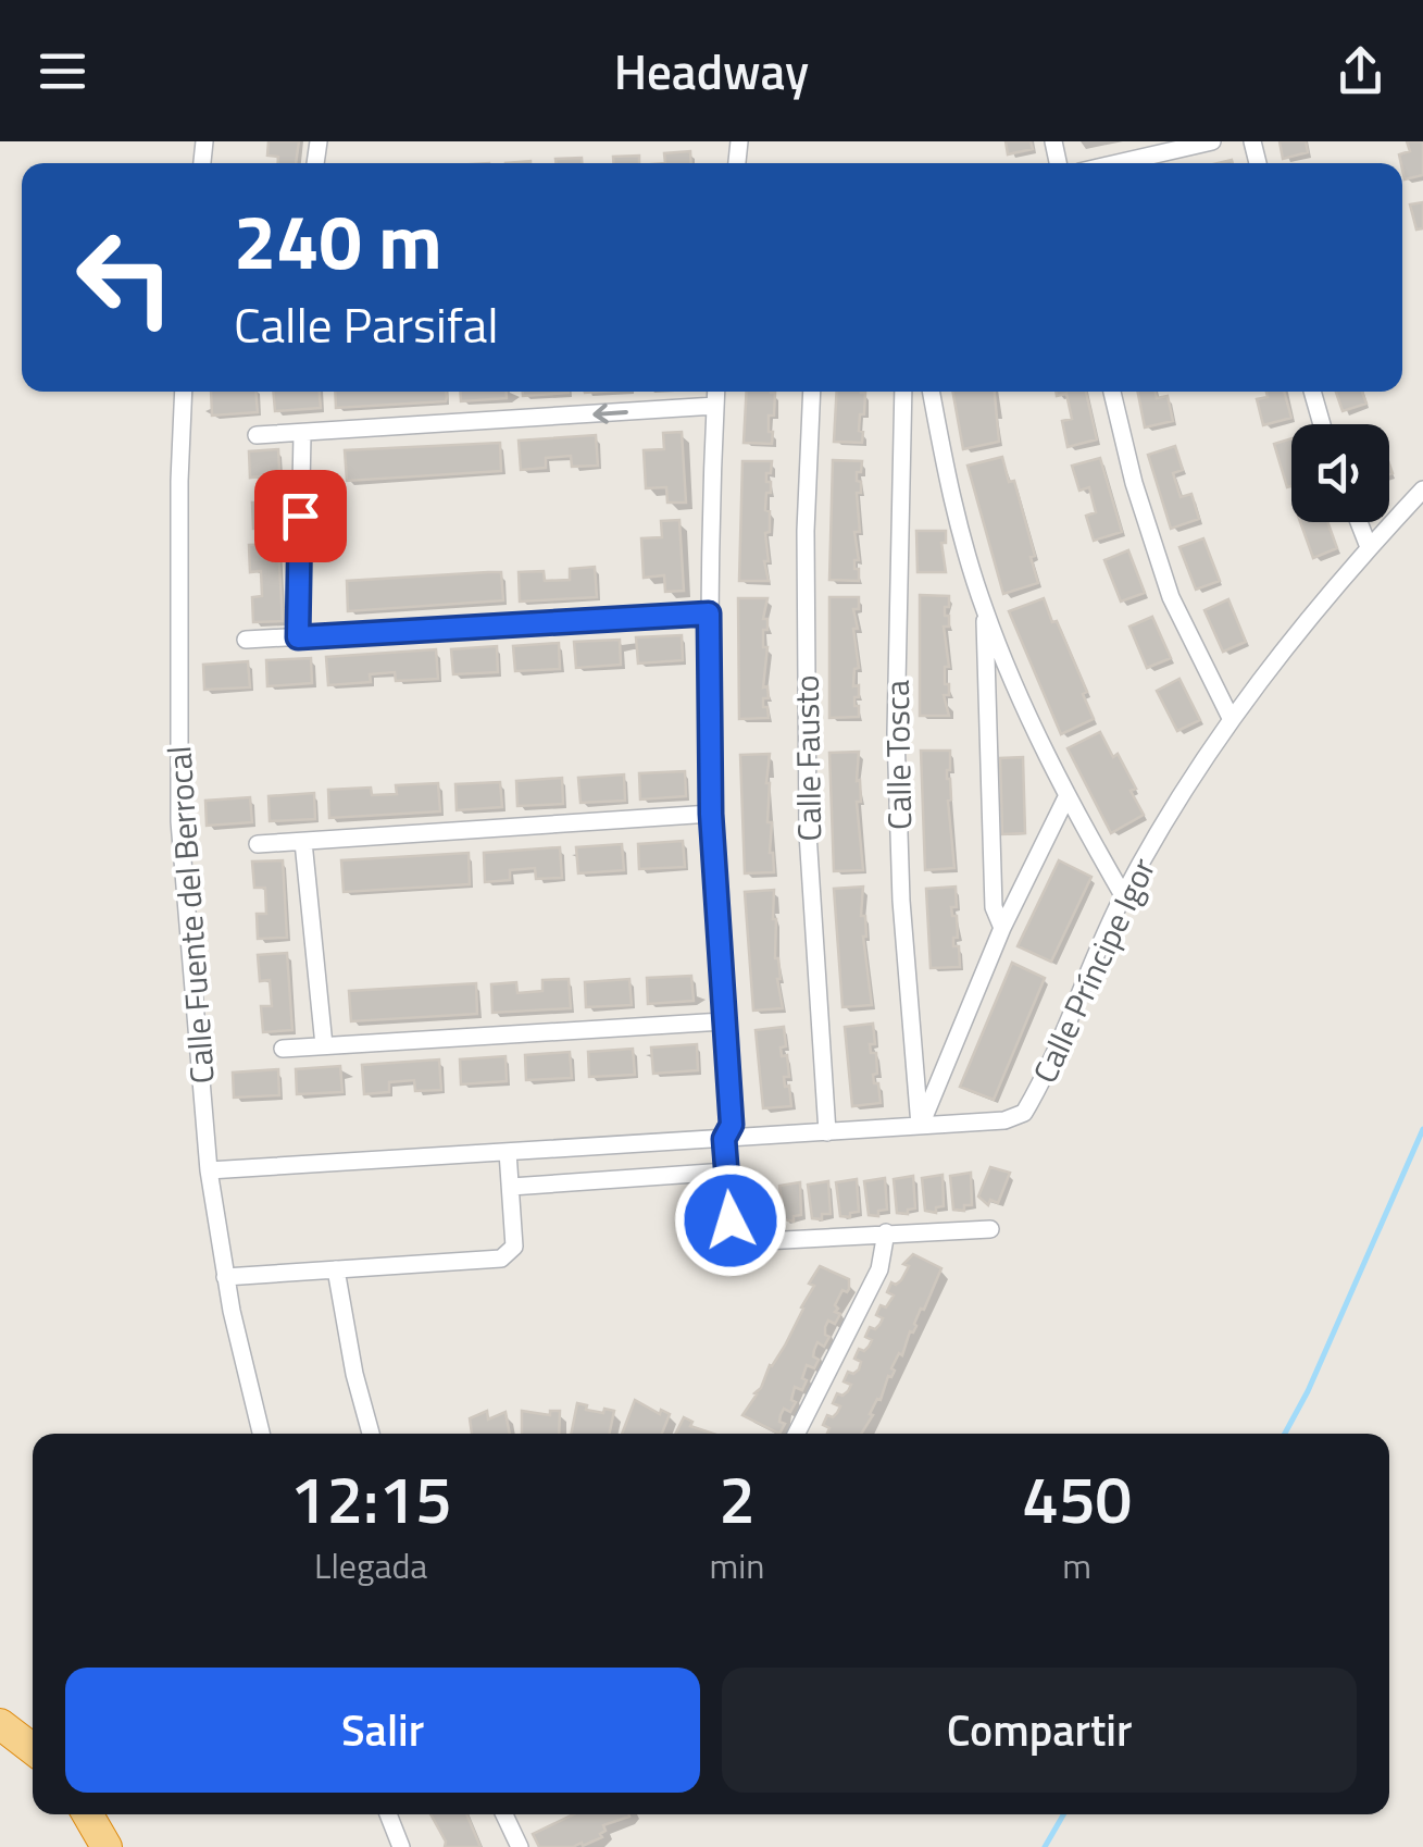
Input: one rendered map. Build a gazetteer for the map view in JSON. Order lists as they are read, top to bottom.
{
  "streets": {
    "street": [
      "Calle Tosca",
      "Calle Fausto",
      "Calle Fuente del Berrocal",
      "Calle Príncipe Igor"
    ]
  },
  "crossings": [
    ["Calle Tosca", "Calle Príncipe Igor"],
    ["Calle Fausto", "Calle Príncipe Igor"],
    ["Calle Fuente del Berrocal", "Calle Príncipe Igor"]
  ],
  "page": {
    "header": "Headway",
    "turn": ["240 m", "Calle Parsifal"],
    "eta": [
      "12:15",
      "Llegada",
      "2",
      "min",
      "450",
      "m"
    ],
    "buttons": ["Salir", "Compartir"]
  }
}
